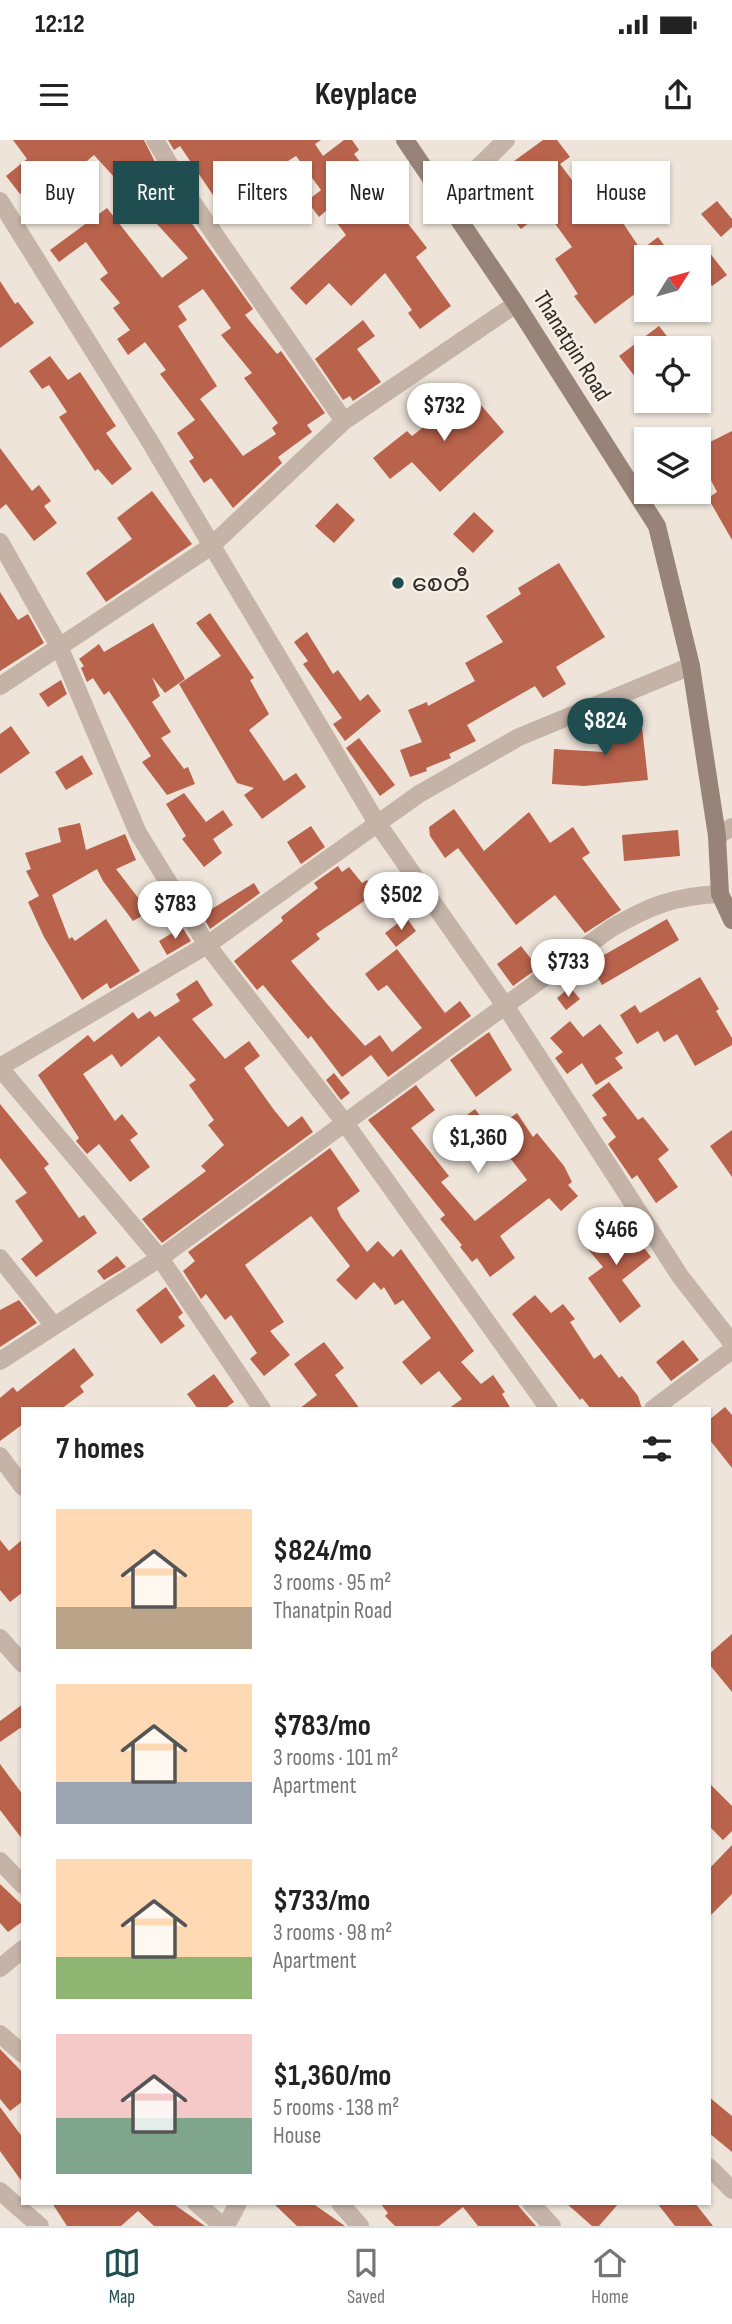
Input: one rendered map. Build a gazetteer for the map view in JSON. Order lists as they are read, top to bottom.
{
  "streets": {
    "main road": ["Thanatpin Road"]
  },
  "places": ["စေတီ"],
  "north": "top right",
  "page": {
    "status": "12:12",
    "header": "Keyplace",
    "chip": [
      "Buy",
      "Rent",
      "Filters",
      "New",
      "Apartment",
      "House"
    ],
    "price": [
      "$732",
      "$824",
      "$502",
      "$783",
      "$733",
      "$1,360",
      "$466"
    ],
    "heading": "7 homes",
    "list": [
      {
        "name": "$824/mo",
        "note": "3 rooms · 95 m² · Thanatpin Road"
      },
      {
        "name": "$783/mo",
        "note": "3 rooms · 101 m² · Apartment"
      },
      {
        "name": "$733/mo",
        "note": "3 rooms · 98 m² · Apartment"
      },
      {
        "name": "$1,360/mo",
        "note": "5 rooms · 138 m² · House"
      }
    ],
    "tabs": ["Map", "Saved", "Home"]
  }
}
